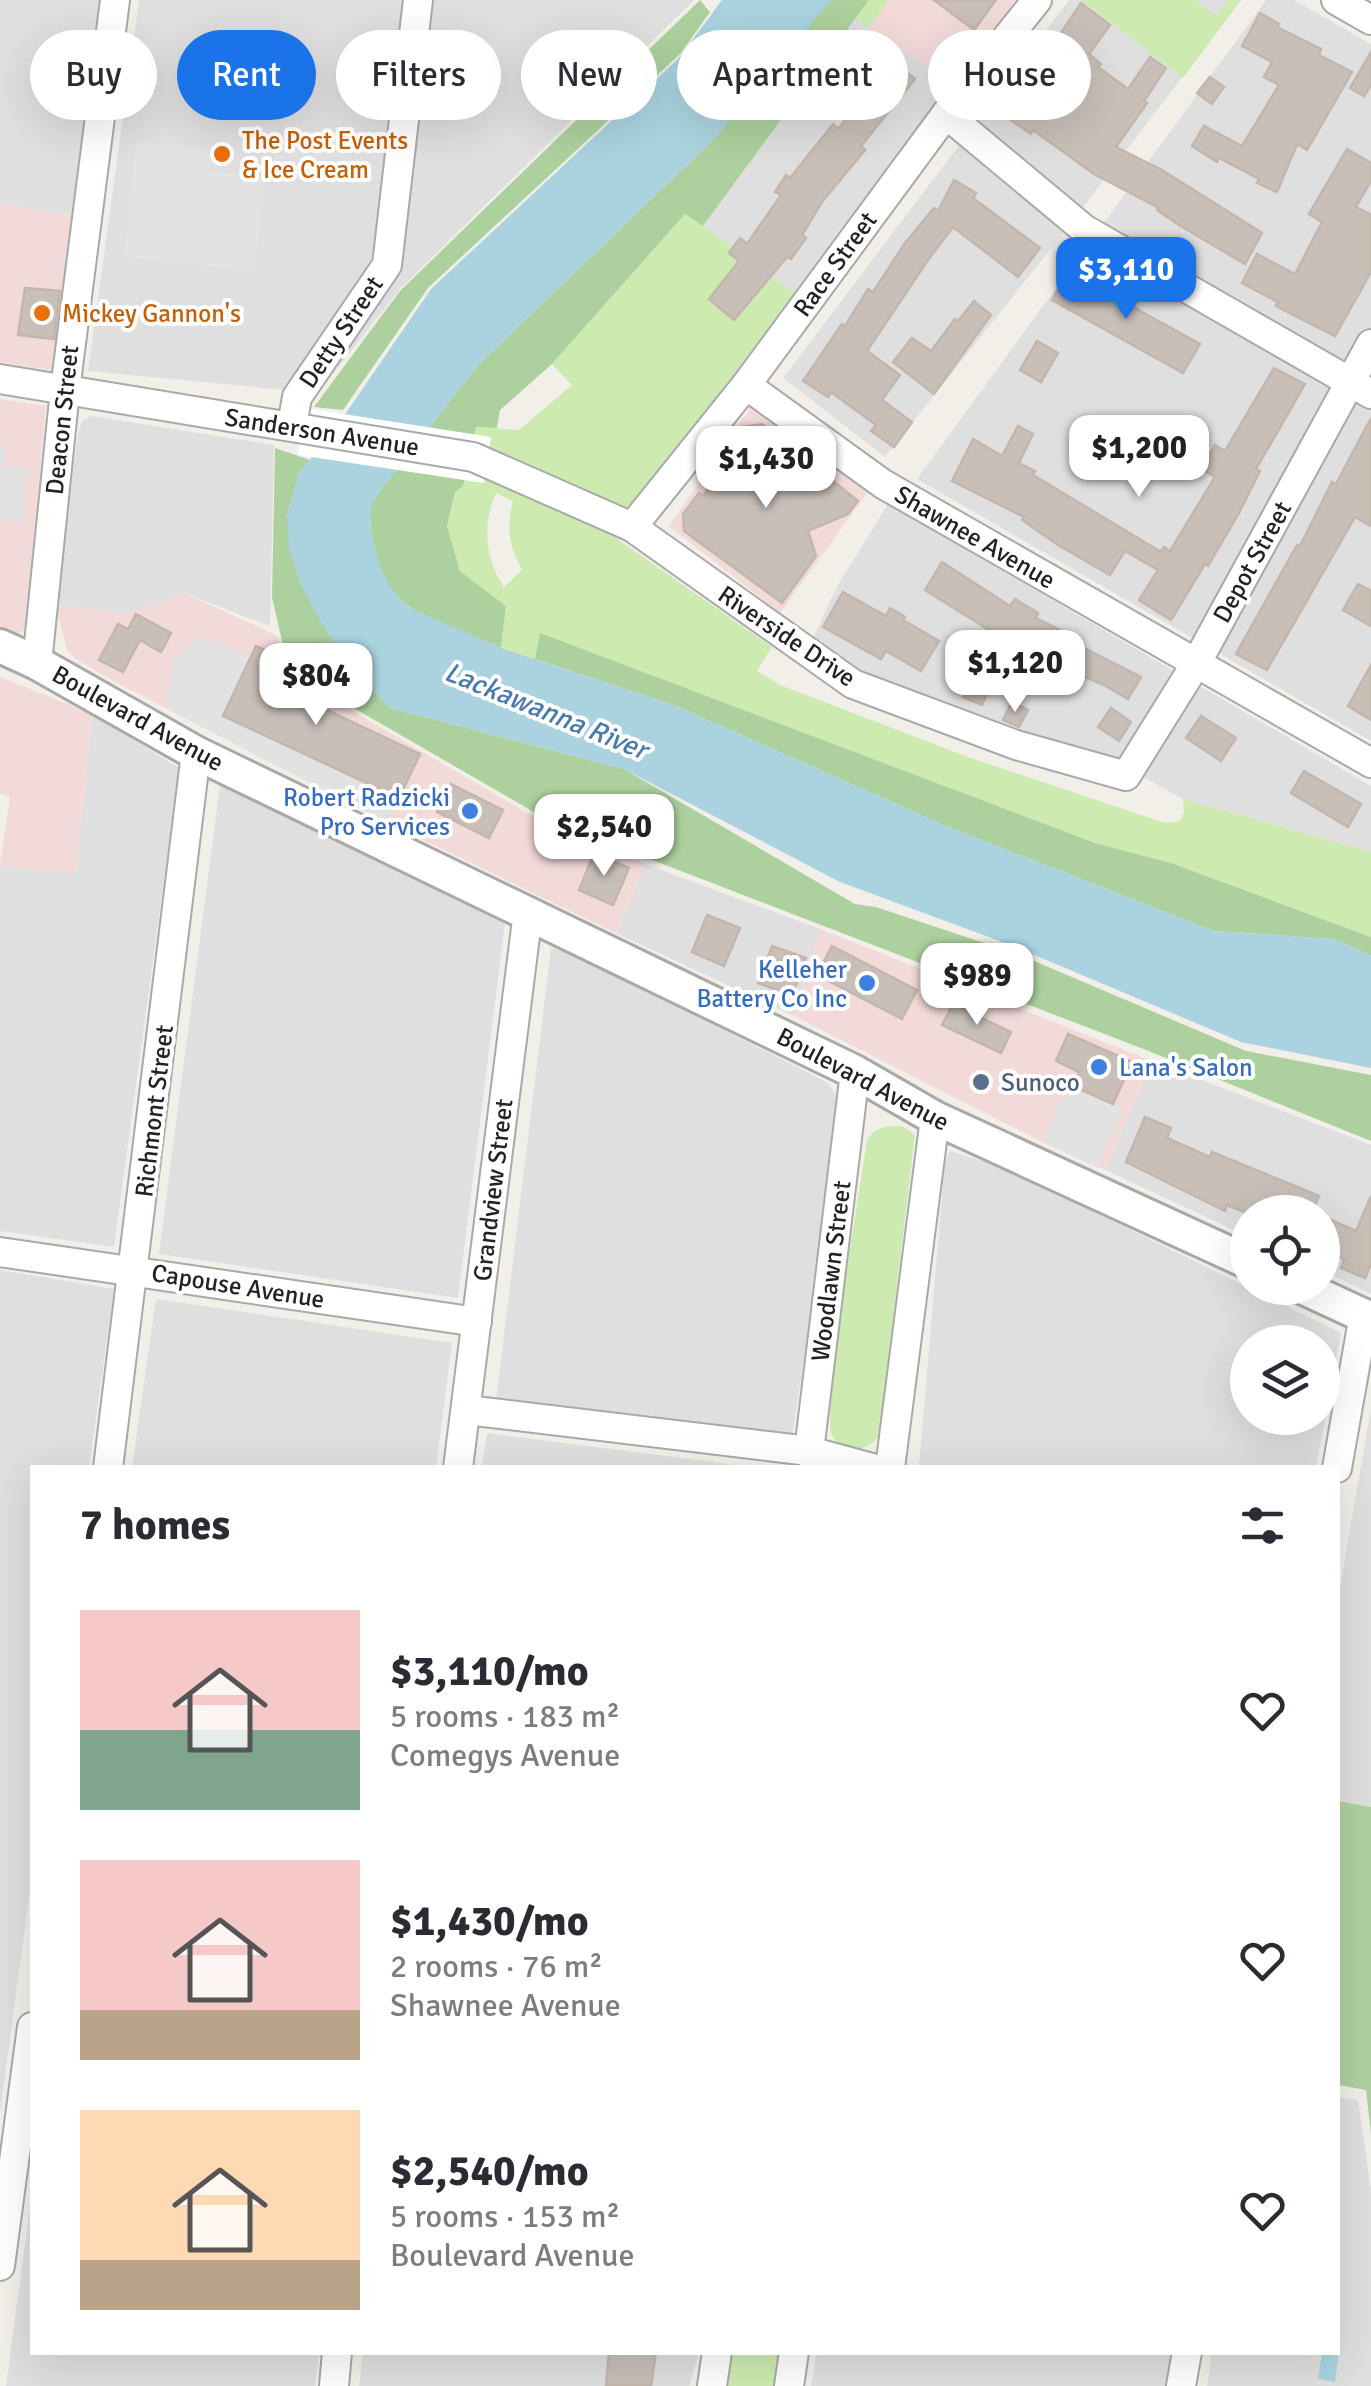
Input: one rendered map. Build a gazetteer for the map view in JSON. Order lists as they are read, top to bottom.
{
  "streets": {
    "street": [
      "Race Street",
      "Detty Street",
      "Deacon Street",
      "Sanderson Avenue",
      "Shawnee Avenue",
      "Depot Street",
      "Riverside Drive",
      "Boulevard Avenue",
      "Richmont Street",
      "Grandview Street",
      "Woodlawn Street",
      "Capouse Avenue"
    ]
  },
  "crossings": [
    ["Race Street", "Sanderson Avenue"],
    ["Race Street", "Shawnee Avenue"],
    ["Race Street", "Riverside Drive"],
    ["Detty Street", "Sanderson Avenue"],
    ["Deacon Street", "Sanderson Avenue"],
    ["Deacon Street", "Boulevard Avenue"],
    ["Sanderson Avenue", "Riverside Drive"],
    ["Shawnee Avenue", "Depot Street"],
    ["Depot Street", "Riverside Drive"],
    ["Boulevard Avenue", "Richmont Street"],
    ["Boulevard Avenue", "Grandview Street"],
    ["Boulevard Avenue", "Woodlawn Street"],
    ["Richmont Street", "Capouse Avenue"],
    ["Grandview Street", "Capouse Avenue"]
  ],
  "water": ["Lackawanna River"],
  "places": [
    "The Post Events & Ice Cream",
    "Mickey Gannon's",
    "Robert Radzicki Pro Services",
    "Kelleher Battery Co Inc",
    "Lana's Salon",
    "Sunoco"
  ],
  "page": {
    "chip": [
      "Buy",
      "Rent",
      "Filters",
      "New",
      "Apartment",
      "House"
    ],
    "price": [
      "$3,110",
      "$1,200",
      "$1,430",
      "$1,120",
      "$804",
      "$2,540",
      "$989"
    ],
    "heading": "7 homes",
    "list": [
      {
        "name": "$3,110/mo",
        "note": "5 rooms · 183 m² · Comegys Avenue"
      },
      {
        "name": "$1,430/mo",
        "note": "2 rooms · 76 m² · Shawnee Avenue"
      },
      {
        "name": "$2,540/mo",
        "note": "5 rooms · 153 m² · Boulevard Avenue"
      }
    ]
  }
}
